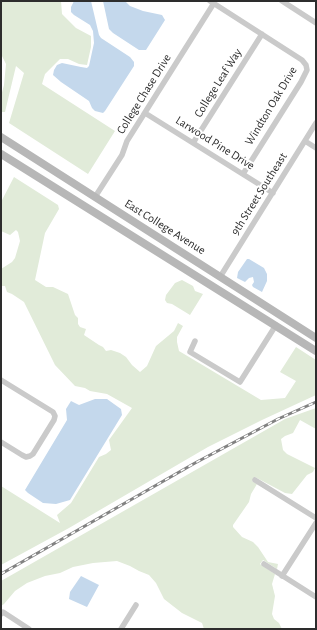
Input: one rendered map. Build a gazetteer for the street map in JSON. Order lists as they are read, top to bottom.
{
  "streets": {
    "main road": ["East College Avenue"],
    "street": [
      "College Leaf Way",
      "College Chase Drive",
      "Windton Oak Drive",
      "Larwood Pine Drive",
      "9th Street Southeast"
    ]
  },
  "crossings": [
    ["College Leaf Way", "Windton Oak Drive"],
    ["College Leaf Way", "Larwood Pine Drive"],
    ["College Chase Drive", "Windton Oak Drive"],
    ["College Chase Drive", "Larwood Pine Drive"],
    ["College Chase Drive", "East College Avenue"],
    ["Windton Oak Drive", "Larwood Pine Drive"],
    ["Larwood Pine Drive", "9th Street Southeast"],
    ["9th Street Southeast", "East College Avenue"]
  ]
}
